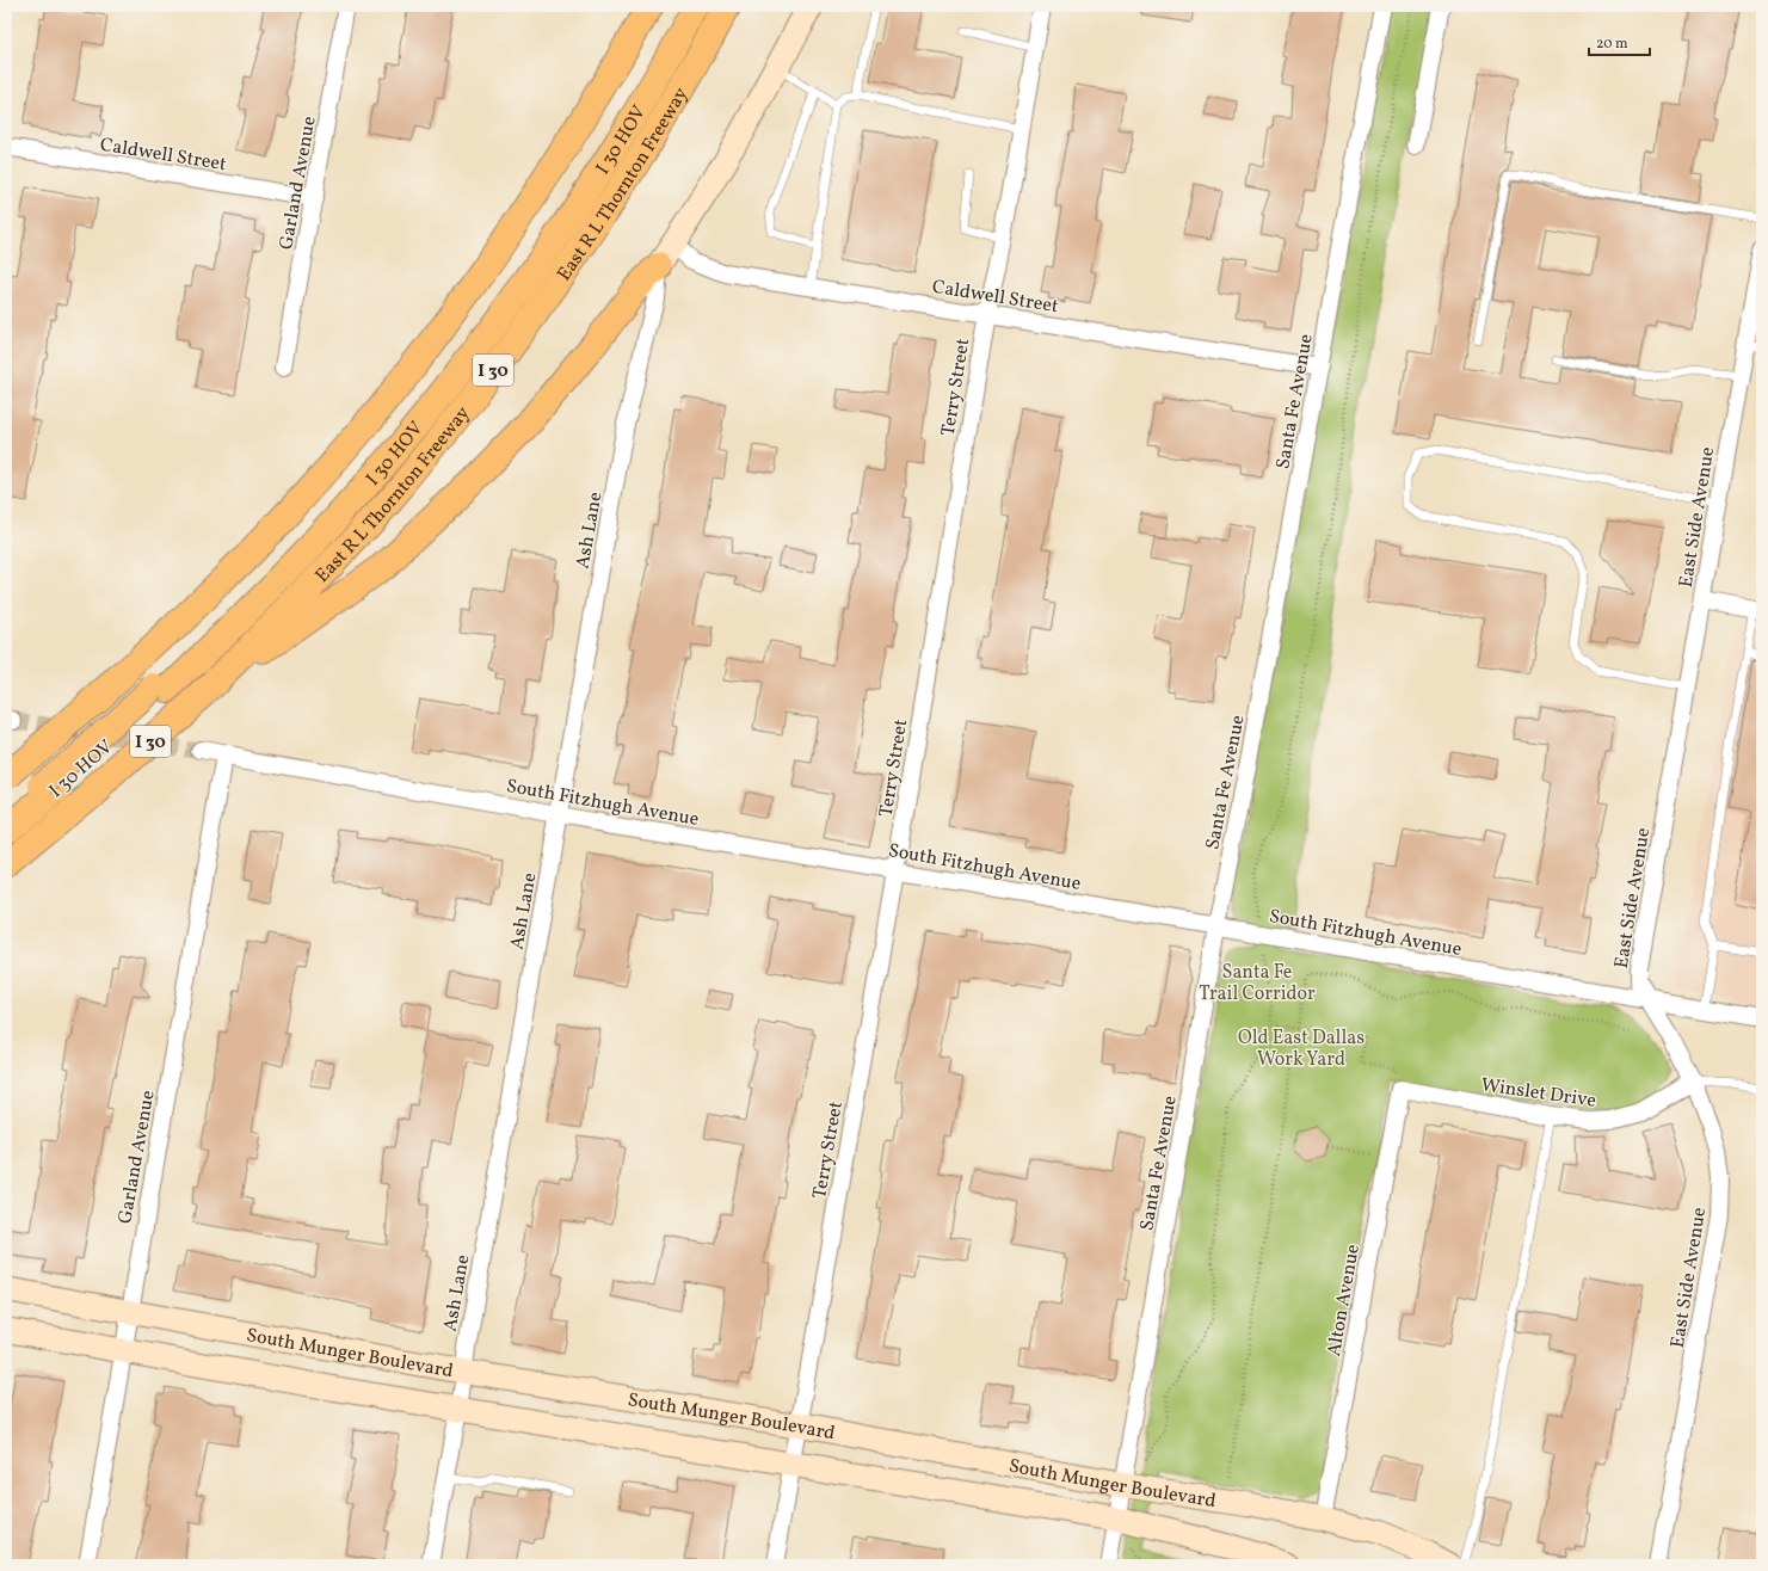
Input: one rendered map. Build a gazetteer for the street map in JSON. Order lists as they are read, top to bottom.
{
  "streets": {
    "highway": ["I 30 HOV", "East R L Thornton Freeway", "I 30"],
    "main road": ["South Munger Boulevard"],
    "street": [
      "Caldwell Street",
      "Garland Avenue",
      "Terry Street",
      "Santa Fe Avenue",
      "East Side Avenue",
      "Ash Lane",
      "South Fitzhugh Avenue",
      "Winslet Drive",
      "Alton Avenue"
    ]
  },
  "crossings": [
    ["Caldwell Street", "Garland Avenue"],
    ["Caldwell Street", "Terry Street"],
    ["Caldwell Street", "Santa Fe Avenue"],
    ["Garland Avenue", "South Fitzhugh Avenue"],
    ["Garland Avenue", "South Munger Boulevard"],
    ["Terry Street", "South Fitzhugh Avenue"],
    ["Terry Street", "South Munger Boulevard"],
    ["Santa Fe Avenue", "South Fitzhugh Avenue"],
    ["Santa Fe Avenue", "South Munger Boulevard"],
    ["East Side Avenue", "South Fitzhugh Avenue"],
    ["East Side Avenue", "Winslet Drive"],
    ["Ash Lane", "South Fitzhugh Avenue"],
    ["Ash Lane", "South Munger Boulevard"],
    ["Winslet Drive", "Alton Avenue"],
    ["Alton Avenue", "South Munger Boulevard"]
  ],
  "parks": ["Santa Fe Trail Corridor", "Old East Dallas Work Yard"],
  "scale_bar": "20 m"
}
